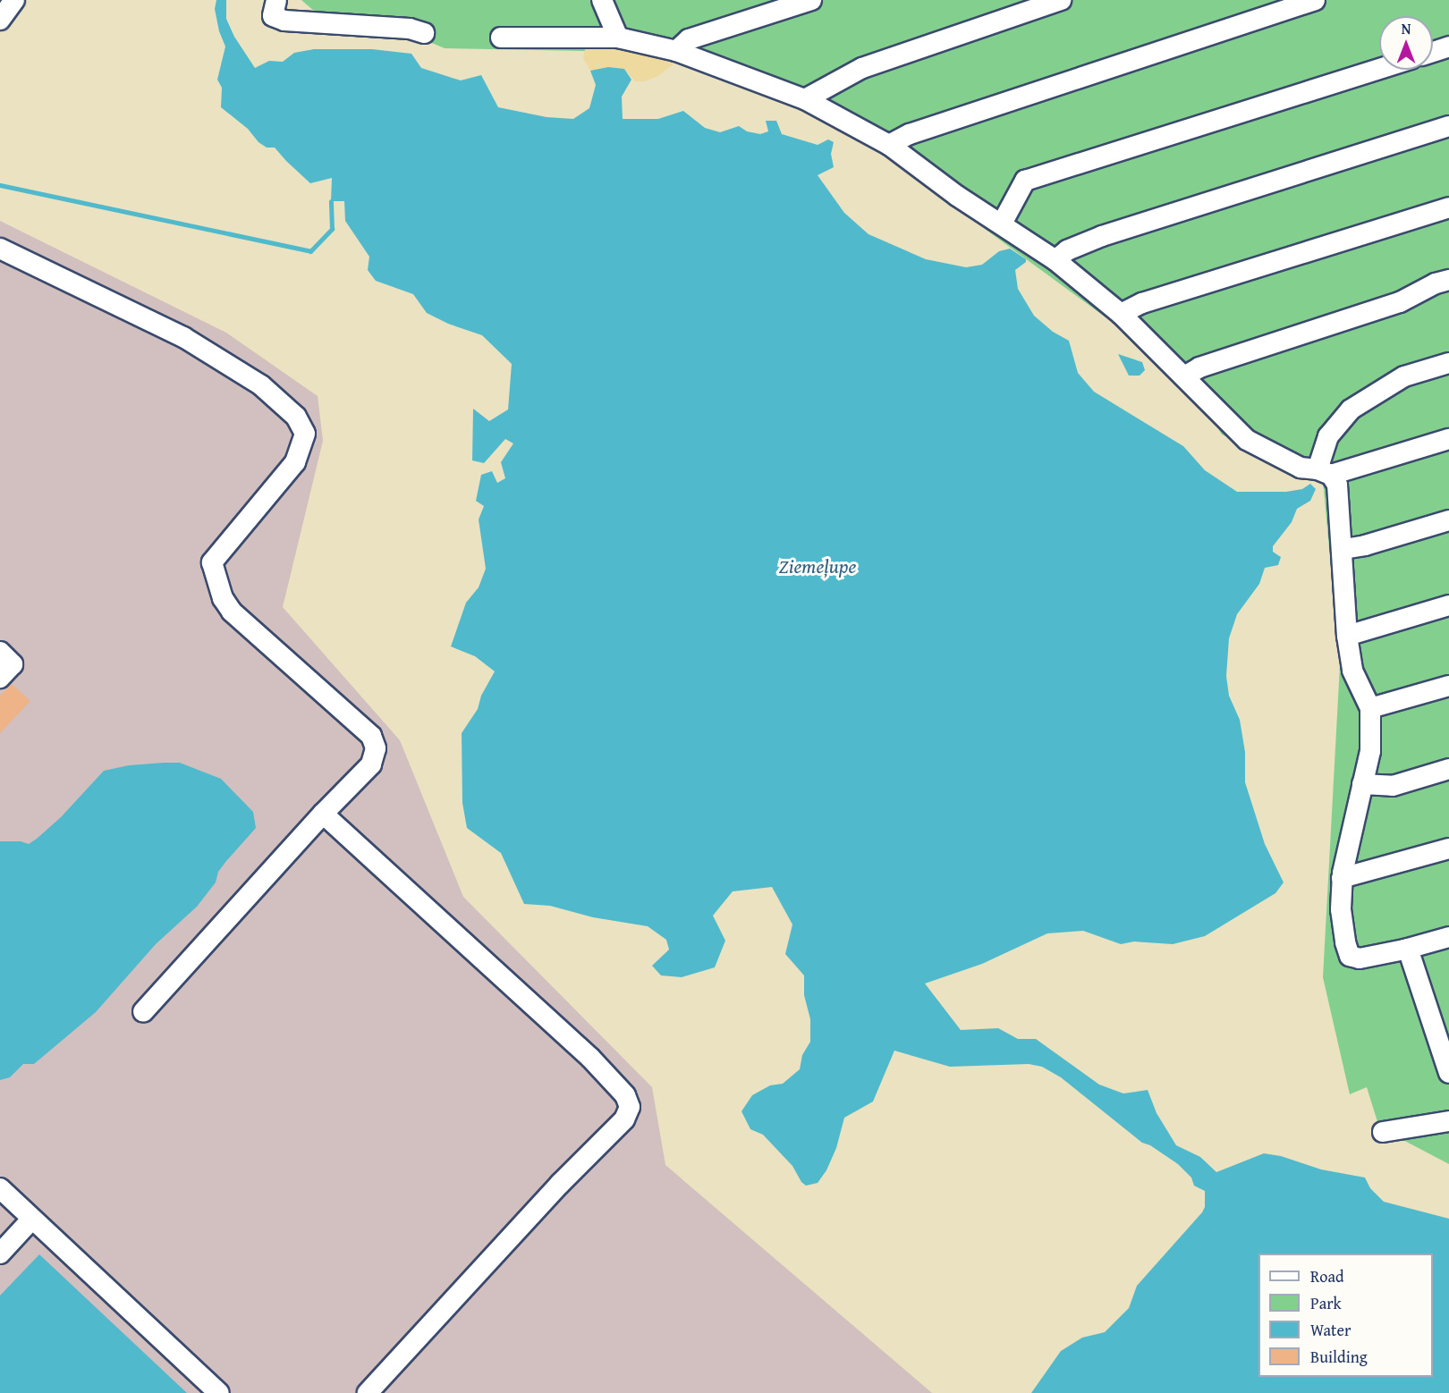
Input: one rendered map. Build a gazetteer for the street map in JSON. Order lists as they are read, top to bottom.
{
  "water": ["Ziemeļupe"],
  "legend": [
    "Road",
    "Park",
    "Water",
    "Building"
  ],
  "north": "top"
}
